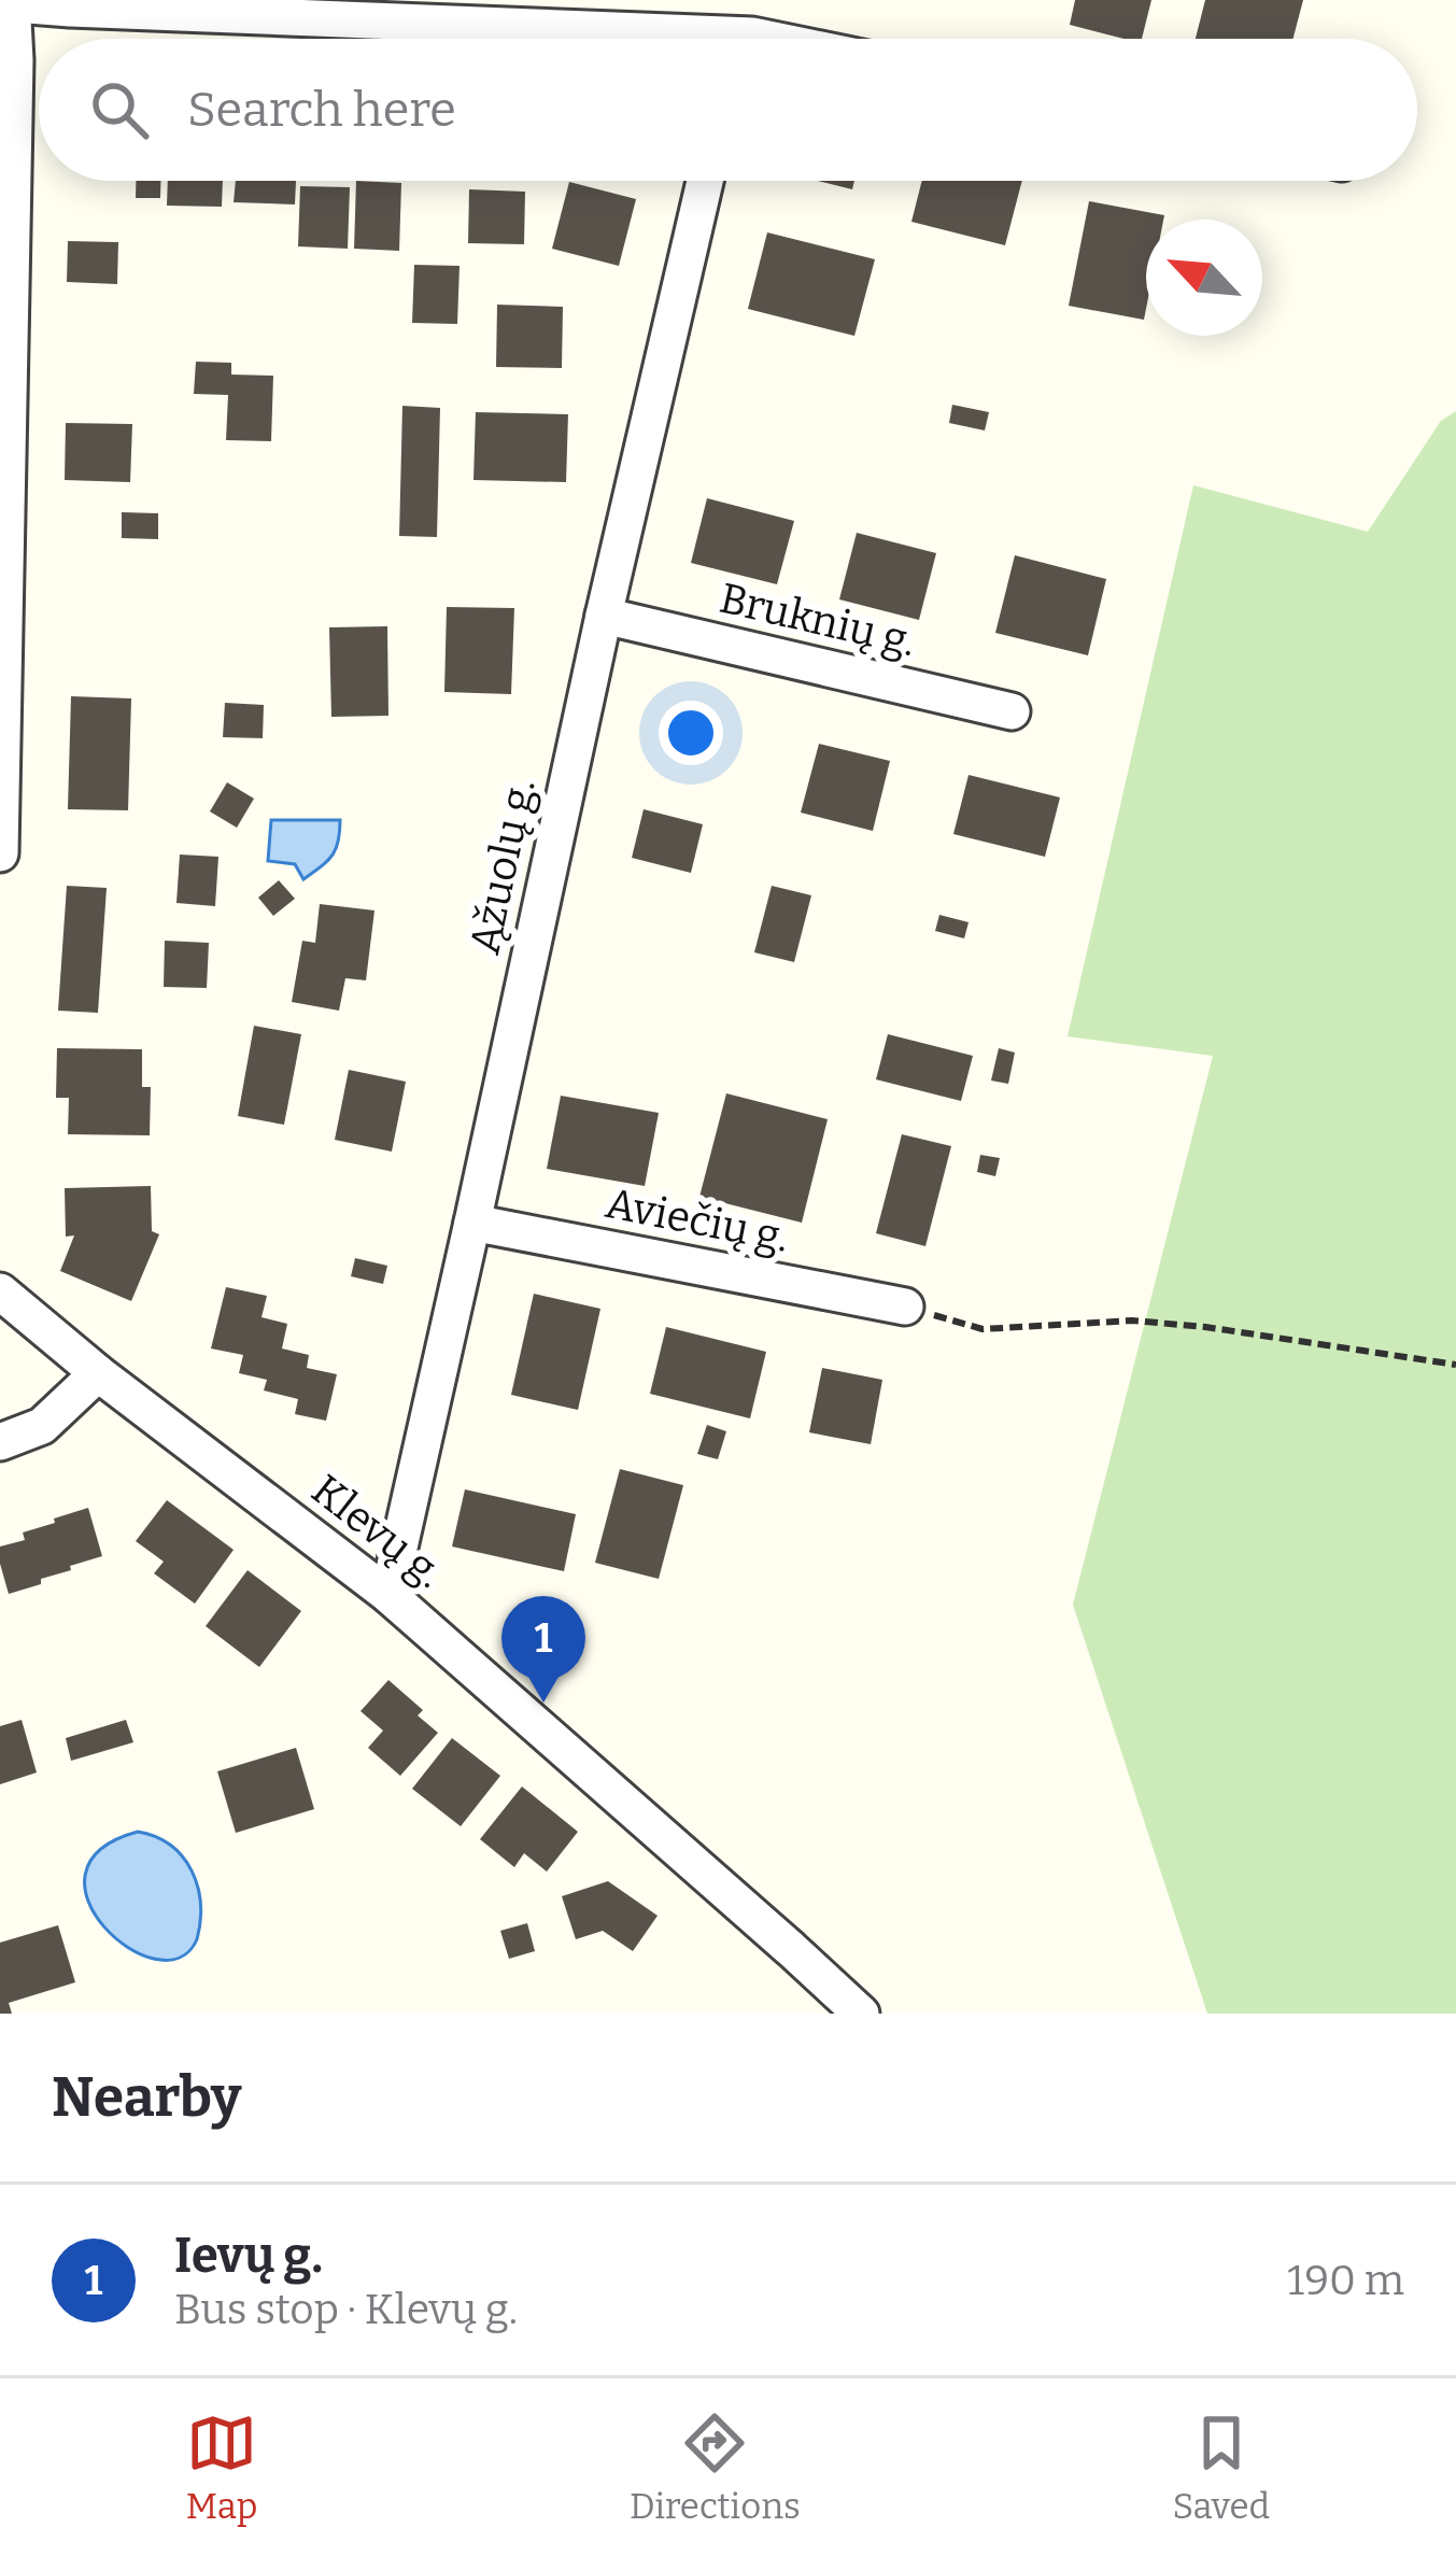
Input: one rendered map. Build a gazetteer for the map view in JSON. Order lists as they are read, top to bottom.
{
  "streets": {
    "street": [
      "Bruknių g.",
      "Ąžuolų g.",
      "Aviečių g.",
      "Klevų g."
    ]
  },
  "crossings": [
    ["Bruknių g.", "Ąžuolų g."],
    ["Ąžuolų g.", "Aviečių g."],
    ["Ąžuolų g.", "Klevų g."]
  ],
  "north": "top left",
  "page": {
    "search": "Search here",
    "pins": "1",
    "heading": "Nearby",
    "list": [
      {
        "mark": "1",
        "name": "Ievų g.",
        "note": "Bus stop · Klevų g.",
        "value": "190 m"
      }
    ],
    "nav": ["Map", "Directions", "Saved"]
  }
}
